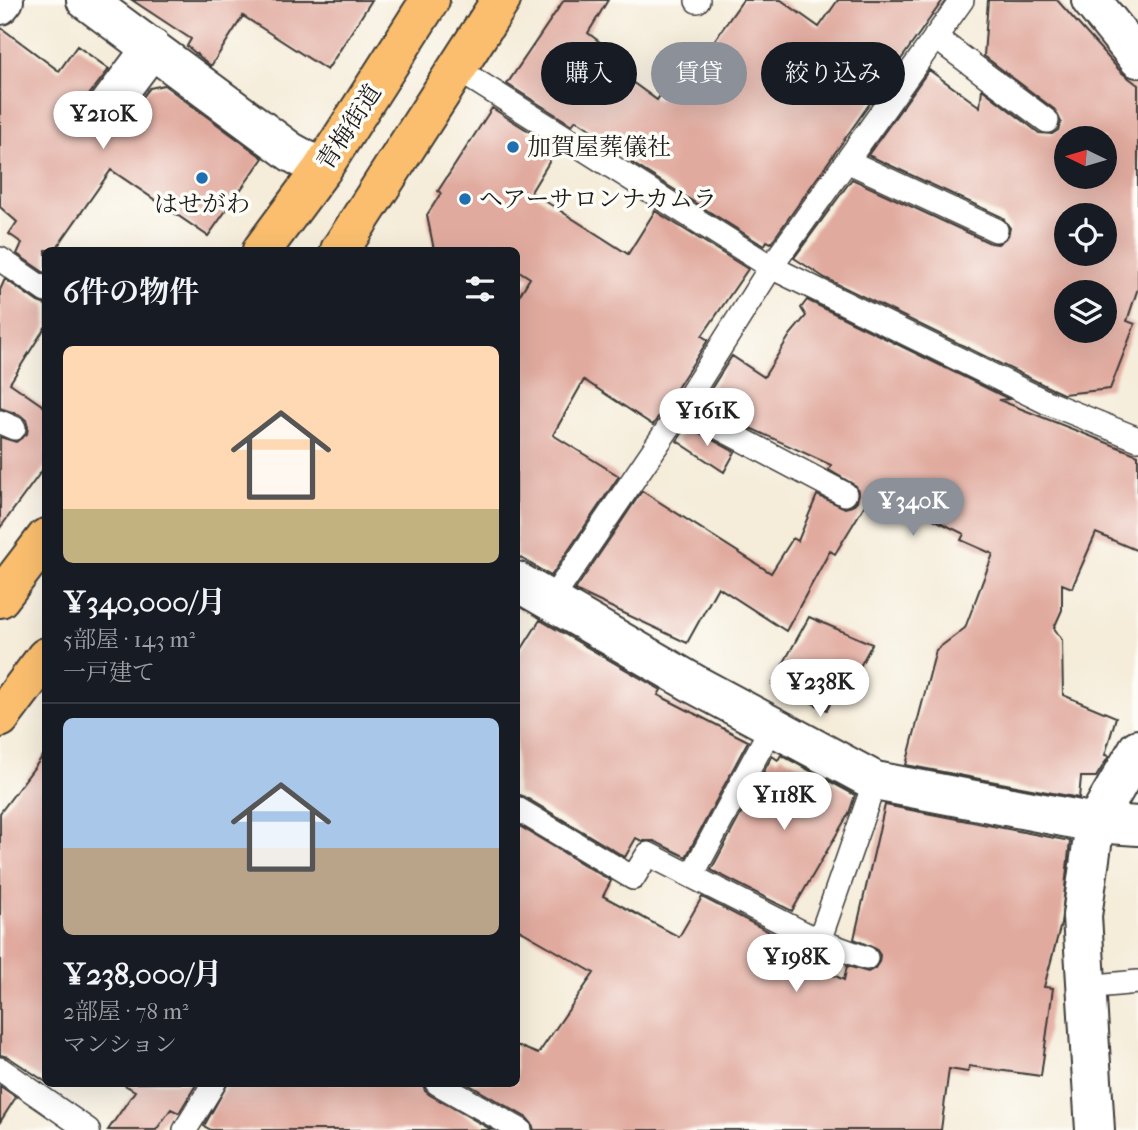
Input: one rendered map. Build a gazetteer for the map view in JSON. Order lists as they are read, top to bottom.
{
  "streets": {
    "main road": ["青梅街道"]
  },
  "places": ["加賀屋葬儀社", "はせがわ", "ヘアーサロンナカムラ"],
  "north": "left",
  "page": {
    "chip": ["購入", "賃貸", "絞り込み"],
    "price": [
      "¥210K",
      "¥161K",
      "¥340K",
      "¥238K",
      "¥118K",
      "¥198K"
    ],
    "heading": "6件の物件",
    "list": [
      {
        "name": "¥340,000/月",
        "note": "5部屋 · 143 m² · 一戸建て"
      },
      {
        "name": "¥238,000/月",
        "note": "2部屋 · 78 m² · マンション"
      }
    ]
  }
}
